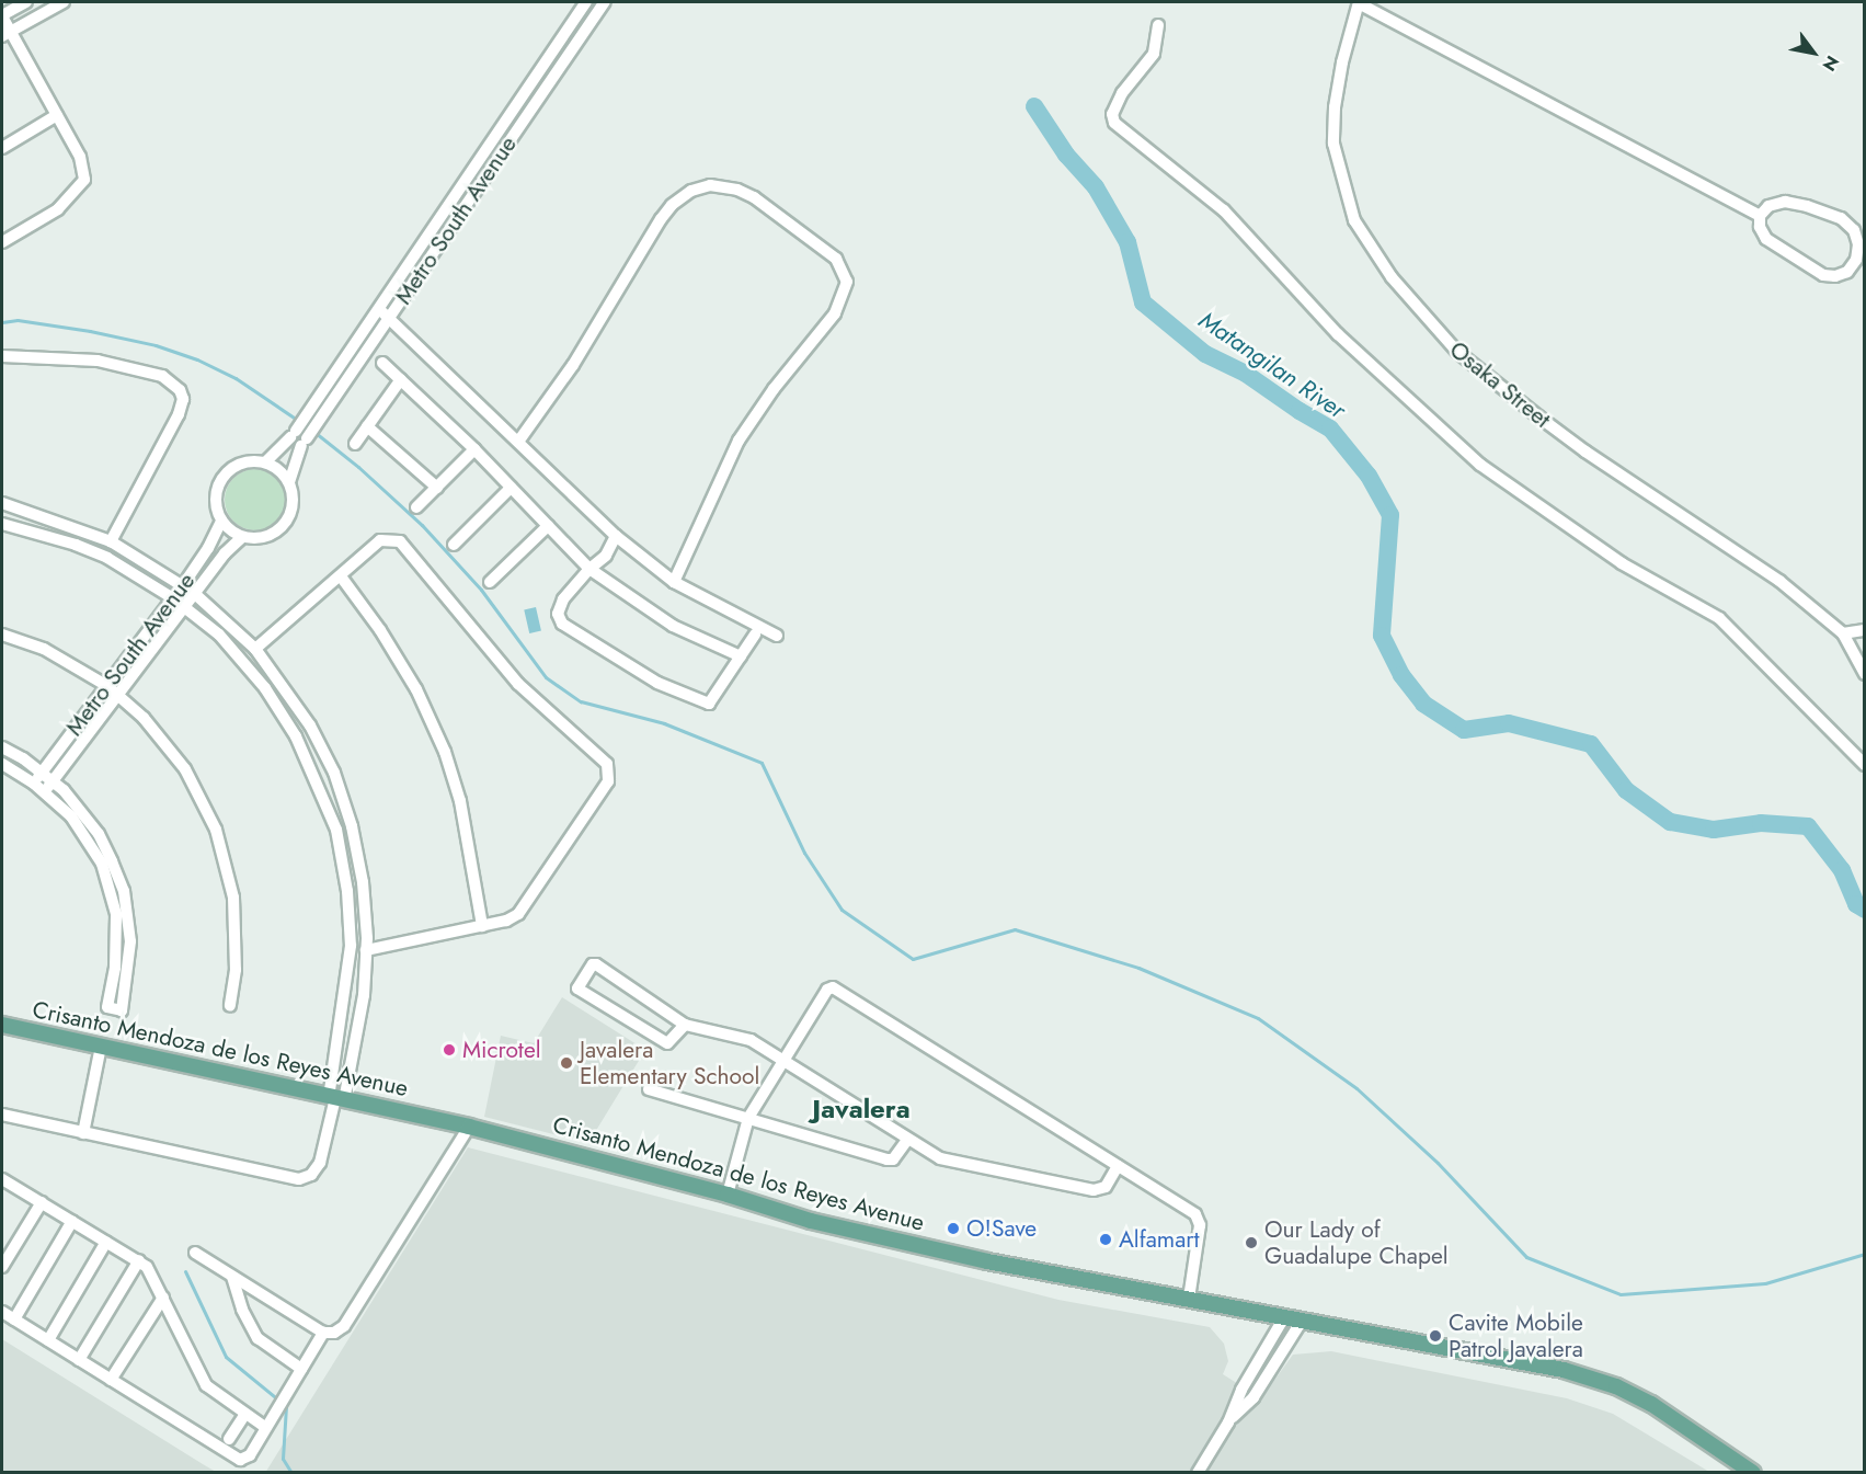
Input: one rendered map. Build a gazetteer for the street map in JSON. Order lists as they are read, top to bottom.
{
  "streets": {
    "main road": ["Crisanto Mendoza de los Reyes Avenue"],
    "street": ["Metro South Avenue", "Osaka Street"]
  },
  "districts": ["Javalera"],
  "water": ["Matangilan River"],
  "places": [
    "Microtel",
    "Javalera Elementary School",
    "O!Save",
    "Alfamart",
    "Our Lady of Guadalupe Chapel",
    "Cavite Mobile Patrol Javalera"
  ],
  "north": "bottom right"
}
